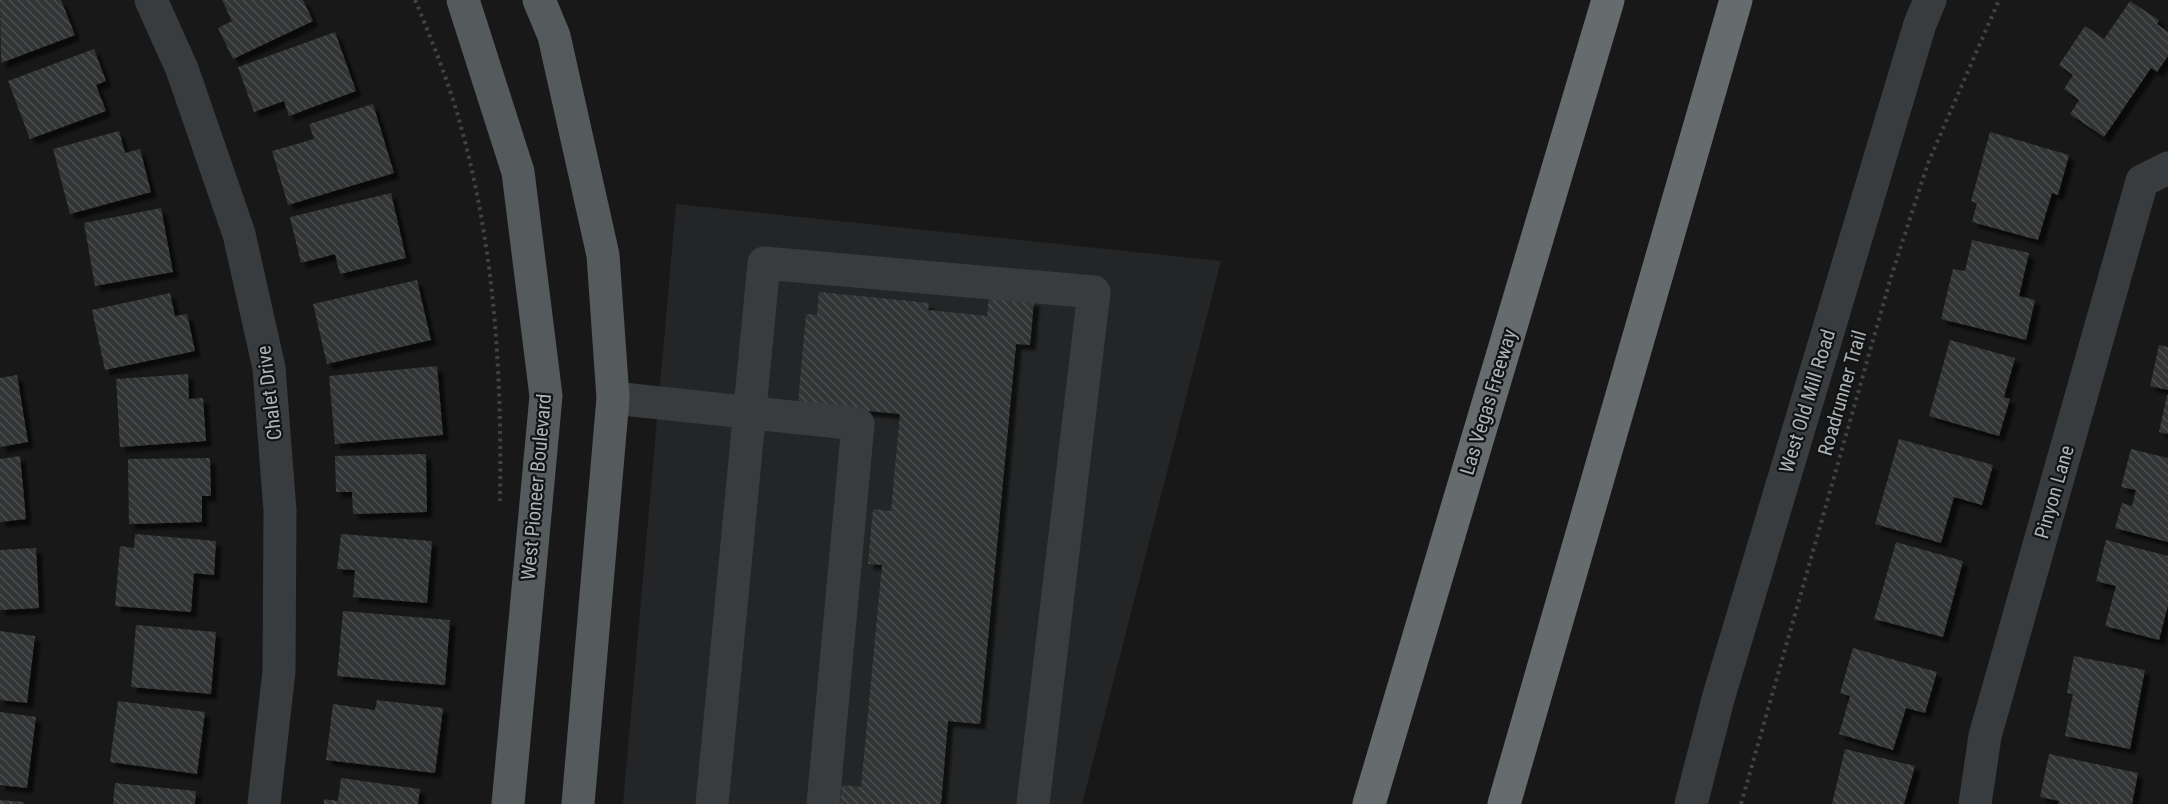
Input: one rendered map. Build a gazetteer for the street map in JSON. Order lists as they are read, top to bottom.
{
  "streets": {
    "highway": ["Las Vegas Freeway"],
    "main road": ["West Pioneer Boulevard"],
    "street": ["Chalet Drive", "West Old Mill Road", "Pinyon Lane"],
    "path": ["Roadrunner Trail"]
  }
}
